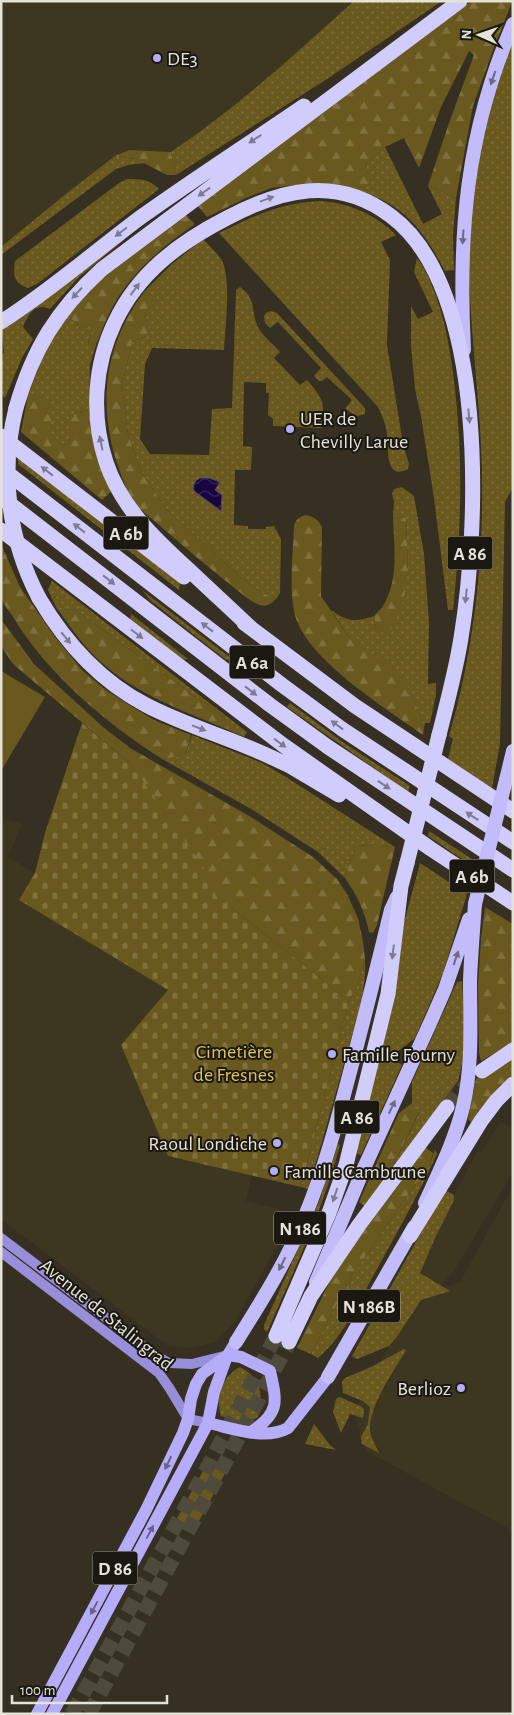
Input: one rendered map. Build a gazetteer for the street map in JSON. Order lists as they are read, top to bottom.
{
  "streets": {
    "highway": [
      "A 6b",
      "A 86",
      "A 6a",
      "N 186",
      "N 186B"
    ],
    "main road": ["Avenue de Stalingrad", "D 86"]
  },
  "crossings": [
    ["A 86", "N 186"],
    ["A 86", "N 186B"],
    ["N 186", "D 86"],
    ["Avenue de Stalingrad", "D 86"]
  ],
  "parks": ["Cimetière de Fresnes"],
  "places": [
    "DE3",
    "UER de Chevilly Larue",
    "Famille Fourny",
    "Raoul Londiche",
    "Famille Cambrune",
    "Berlioz"
  ],
  "scale_bar": "100 m",
  "north": "left"
}
